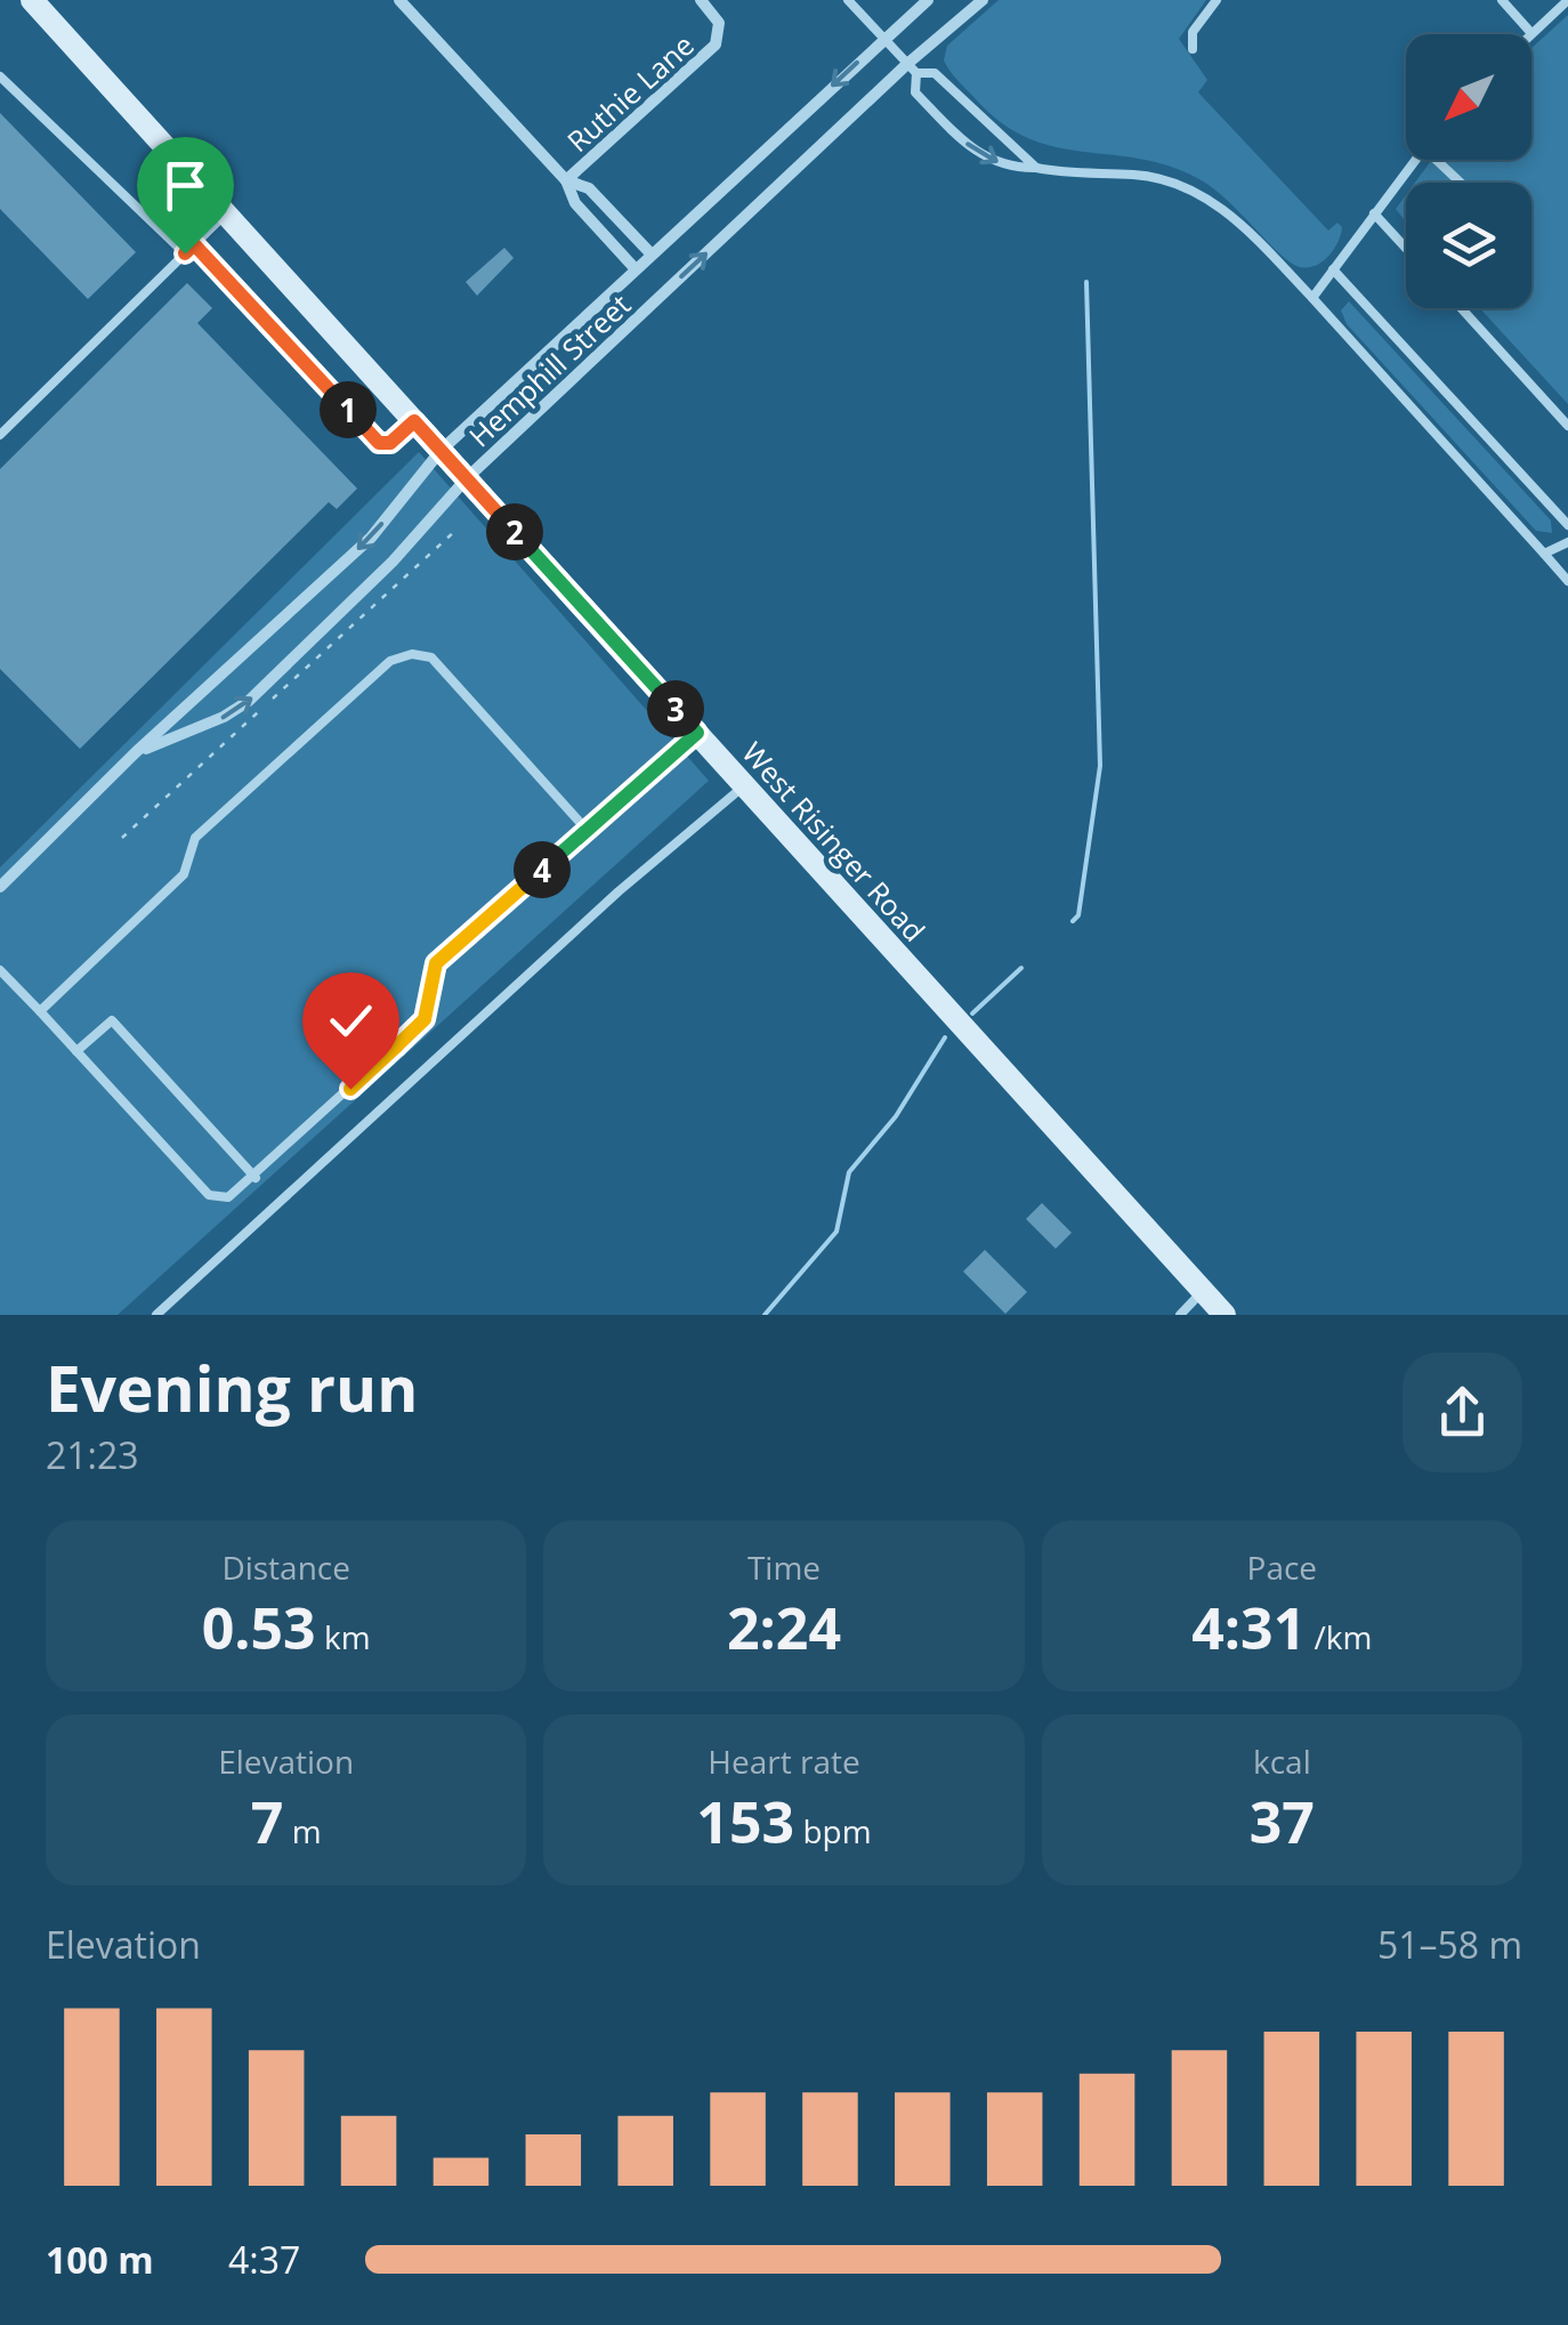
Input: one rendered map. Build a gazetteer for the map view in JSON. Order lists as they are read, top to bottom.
{
  "streets": {
    "street": ["Ruthie Lane", "Hemphill Street", "West Risinger Road"]
  },
  "crossings": [
    ["Hemphill Street", "West Risinger Road"]
  ],
  "north": "bottom left",
  "page": {
    "pins": [
      "1",
      "2",
      "3",
      "4"
    ],
    "heading": ["Evening run", "21:23"],
    "stats": [
      ["Distance", "0.53 km"],
      ["Time", "2:24"],
      ["Pace", "4:31 /km"],
      ["Elevation", "7 m"],
      ["Heart rate", "153 bpm"],
      ["kcal", "37"]
    ],
    "chart": ["Elevation", "51–58 m"],
    "list": [
      {
        "name": "100 m",
        "note": "4:37"
      }
    ]
  }
}
